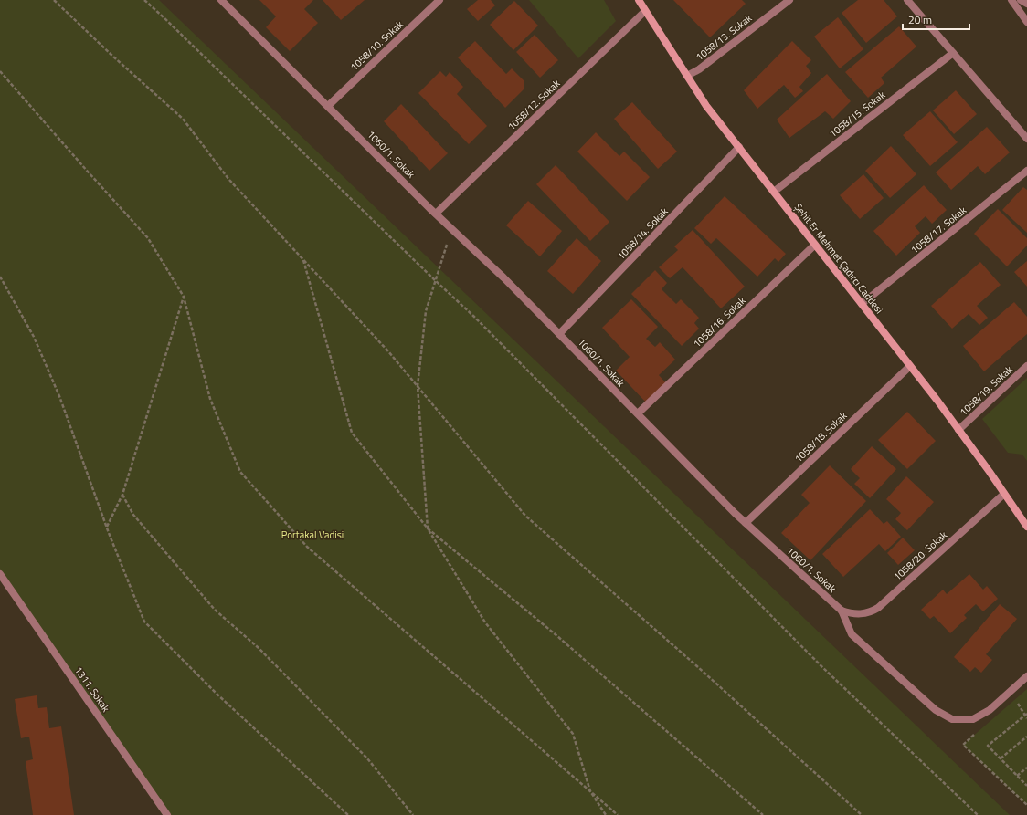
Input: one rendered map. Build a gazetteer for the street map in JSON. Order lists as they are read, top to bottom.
{
  "streets": {
    "main road": ["Şehit Er Mehmet Çadırcı Caddesi"],
    "street": [
      "1058/13. Sokak",
      "1058/10. Sokak",
      "1058/12. Sokak",
      "1058/15. Sokak",
      "1060/1. Sokak",
      "1058/17. Sokak",
      "1058/14. Sokak",
      "1058/16. Sokak",
      "1058/19. Sokak",
      "1058/18. Sokak",
      "1058/20. Sokak",
      "1311. Sokak"
    ]
  },
  "crossings": [
    ["1058/13. Sokak", "Şehit Er Mehmet Çadırcı Caddesi"],
    ["1058/10. Sokak", "1060/1. Sokak"],
    ["1058/12. Sokak", "1060/1. Sokak"],
    ["1058/12. Sokak", "Şehit Er Mehmet Çadırcı Caddesi"],
    ["1058/15. Sokak", "Şehit Er Mehmet Çadırcı Caddesi"],
    ["1060/1. Sokak", "1058/14. Sokak"],
    ["1060/1. Sokak", "1058/16. Sokak"],
    ["1060/1. Sokak", "1058/18. Sokak"],
    ["1060/1. Sokak", "1058/20. Sokak"],
    ["1058/17. Sokak", "Şehit Er Mehmet Çadırcı Caddesi"],
    ["1058/14. Sokak", "Şehit Er Mehmet Çadırcı Caddesi"],
    ["Şehit Er Mehmet Çadırcı Caddesi", "1058/16. Sokak"],
    ["Şehit Er Mehmet Çadırcı Caddesi", "1058/19. Sokak"],
    ["Şehit Er Mehmet Çadırcı Caddesi", "1058/18. Sokak"],
    ["Şehit Er Mehmet Çadırcı Caddesi", "1058/20. Sokak"]
  ],
  "parks": ["Portakal Vadisi"],
  "scale_bar": "20 m"
}
